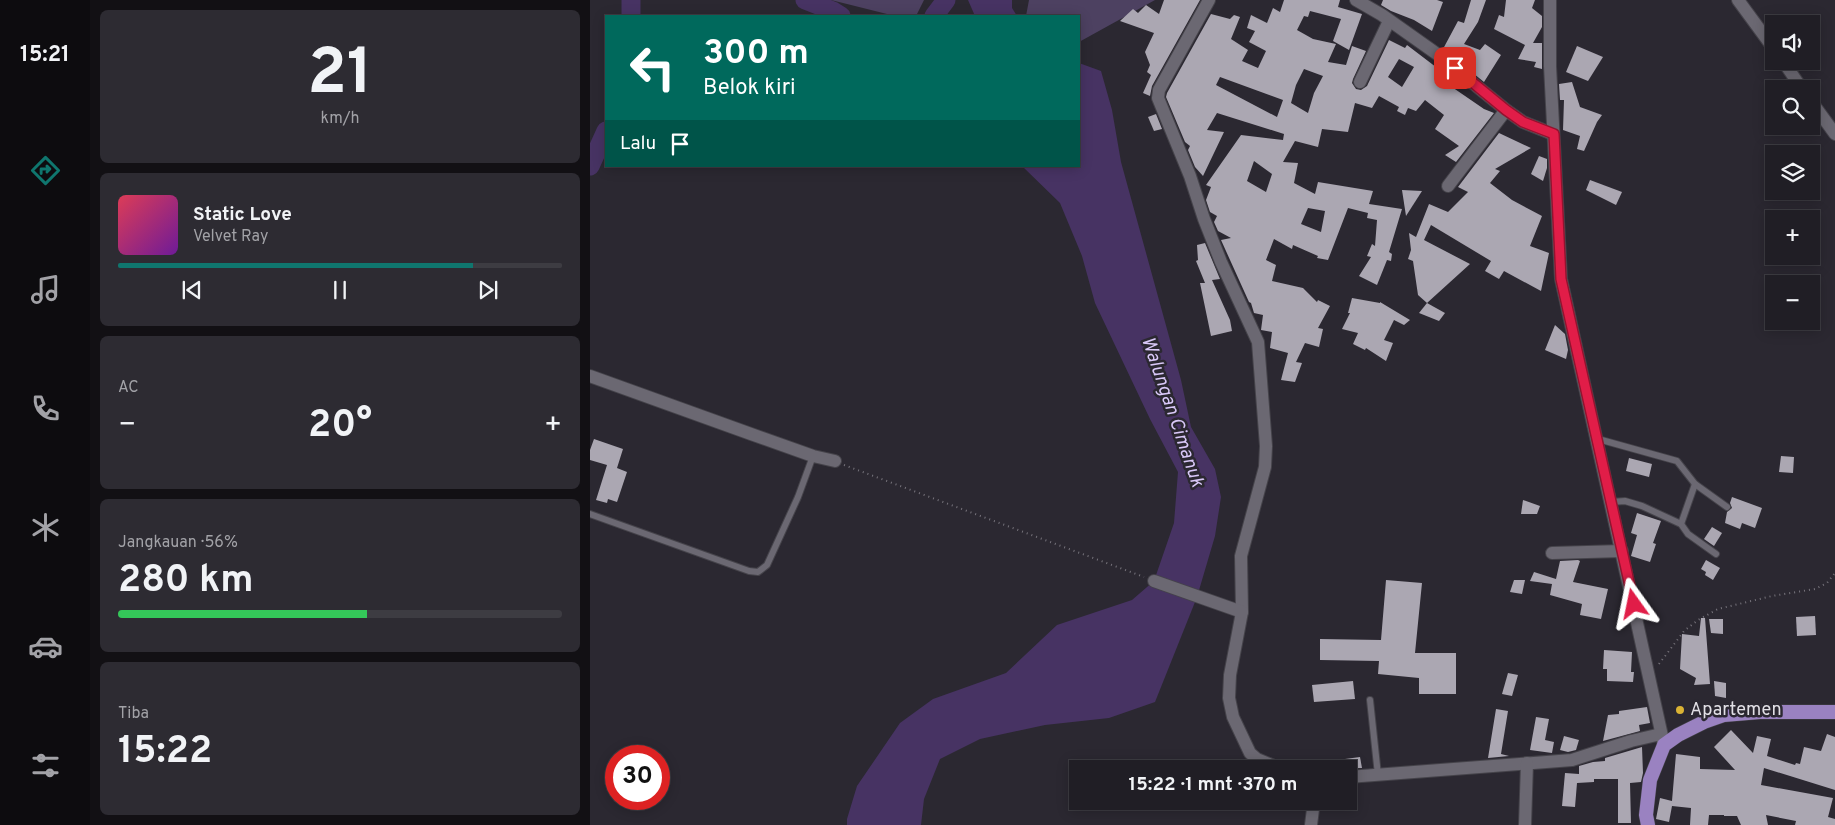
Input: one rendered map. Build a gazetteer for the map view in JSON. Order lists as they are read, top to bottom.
{
  "water": ["Walungan Cimanuk"],
  "places": ["Apartemen"],
  "page": {
    "tabs": "15:21",
    "tile": [
      ["21", "km/h"],
      "AC",
      ["Jangkauan · 56%", "280 km"],
      ["Tiba", "15:22"]
    ],
    "map_buttons": ["+", "−"],
    "turn": ["300 m", "Belok kiri"],
    "then": "Lalu",
    "song": ["Static Love", "Velvet Ray"],
    "heat": ["−", "20°", "+"],
    "limit": "30",
    "trip": "15:22 · 1 mnt · 370 m"
  }
}
